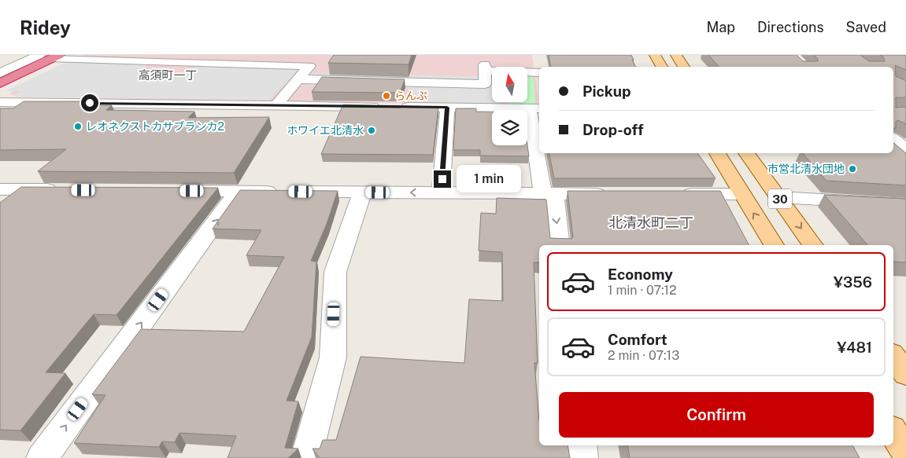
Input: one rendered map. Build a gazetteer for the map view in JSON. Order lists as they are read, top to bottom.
{
  "streets": {
    "main road": ["30"]
  },
  "districts": ["高須町一丁", "北清水町二丁"],
  "places": [
    "らんぷ",
    "レオネクストカサブランカ2",
    "ホワイエ北清水",
    "市営北清水団地"
  ],
  "north": "top",
  "page": {
    "header": "Ridey",
    "nav": ["Map", "Directions", "Saved"],
    "banner": ["Pickup", "Drop-off"],
    "bubble": "1 min",
    "list": [
      {
        "name": "Economy",
        "note": "1 min · 07:12",
        "value": "¥356"
      },
      {
        "name": "Comfort",
        "note": "2 min · 07:13",
        "value": "¥481"
      }
    ],
    "buttons": "Confirm"
  }
}
